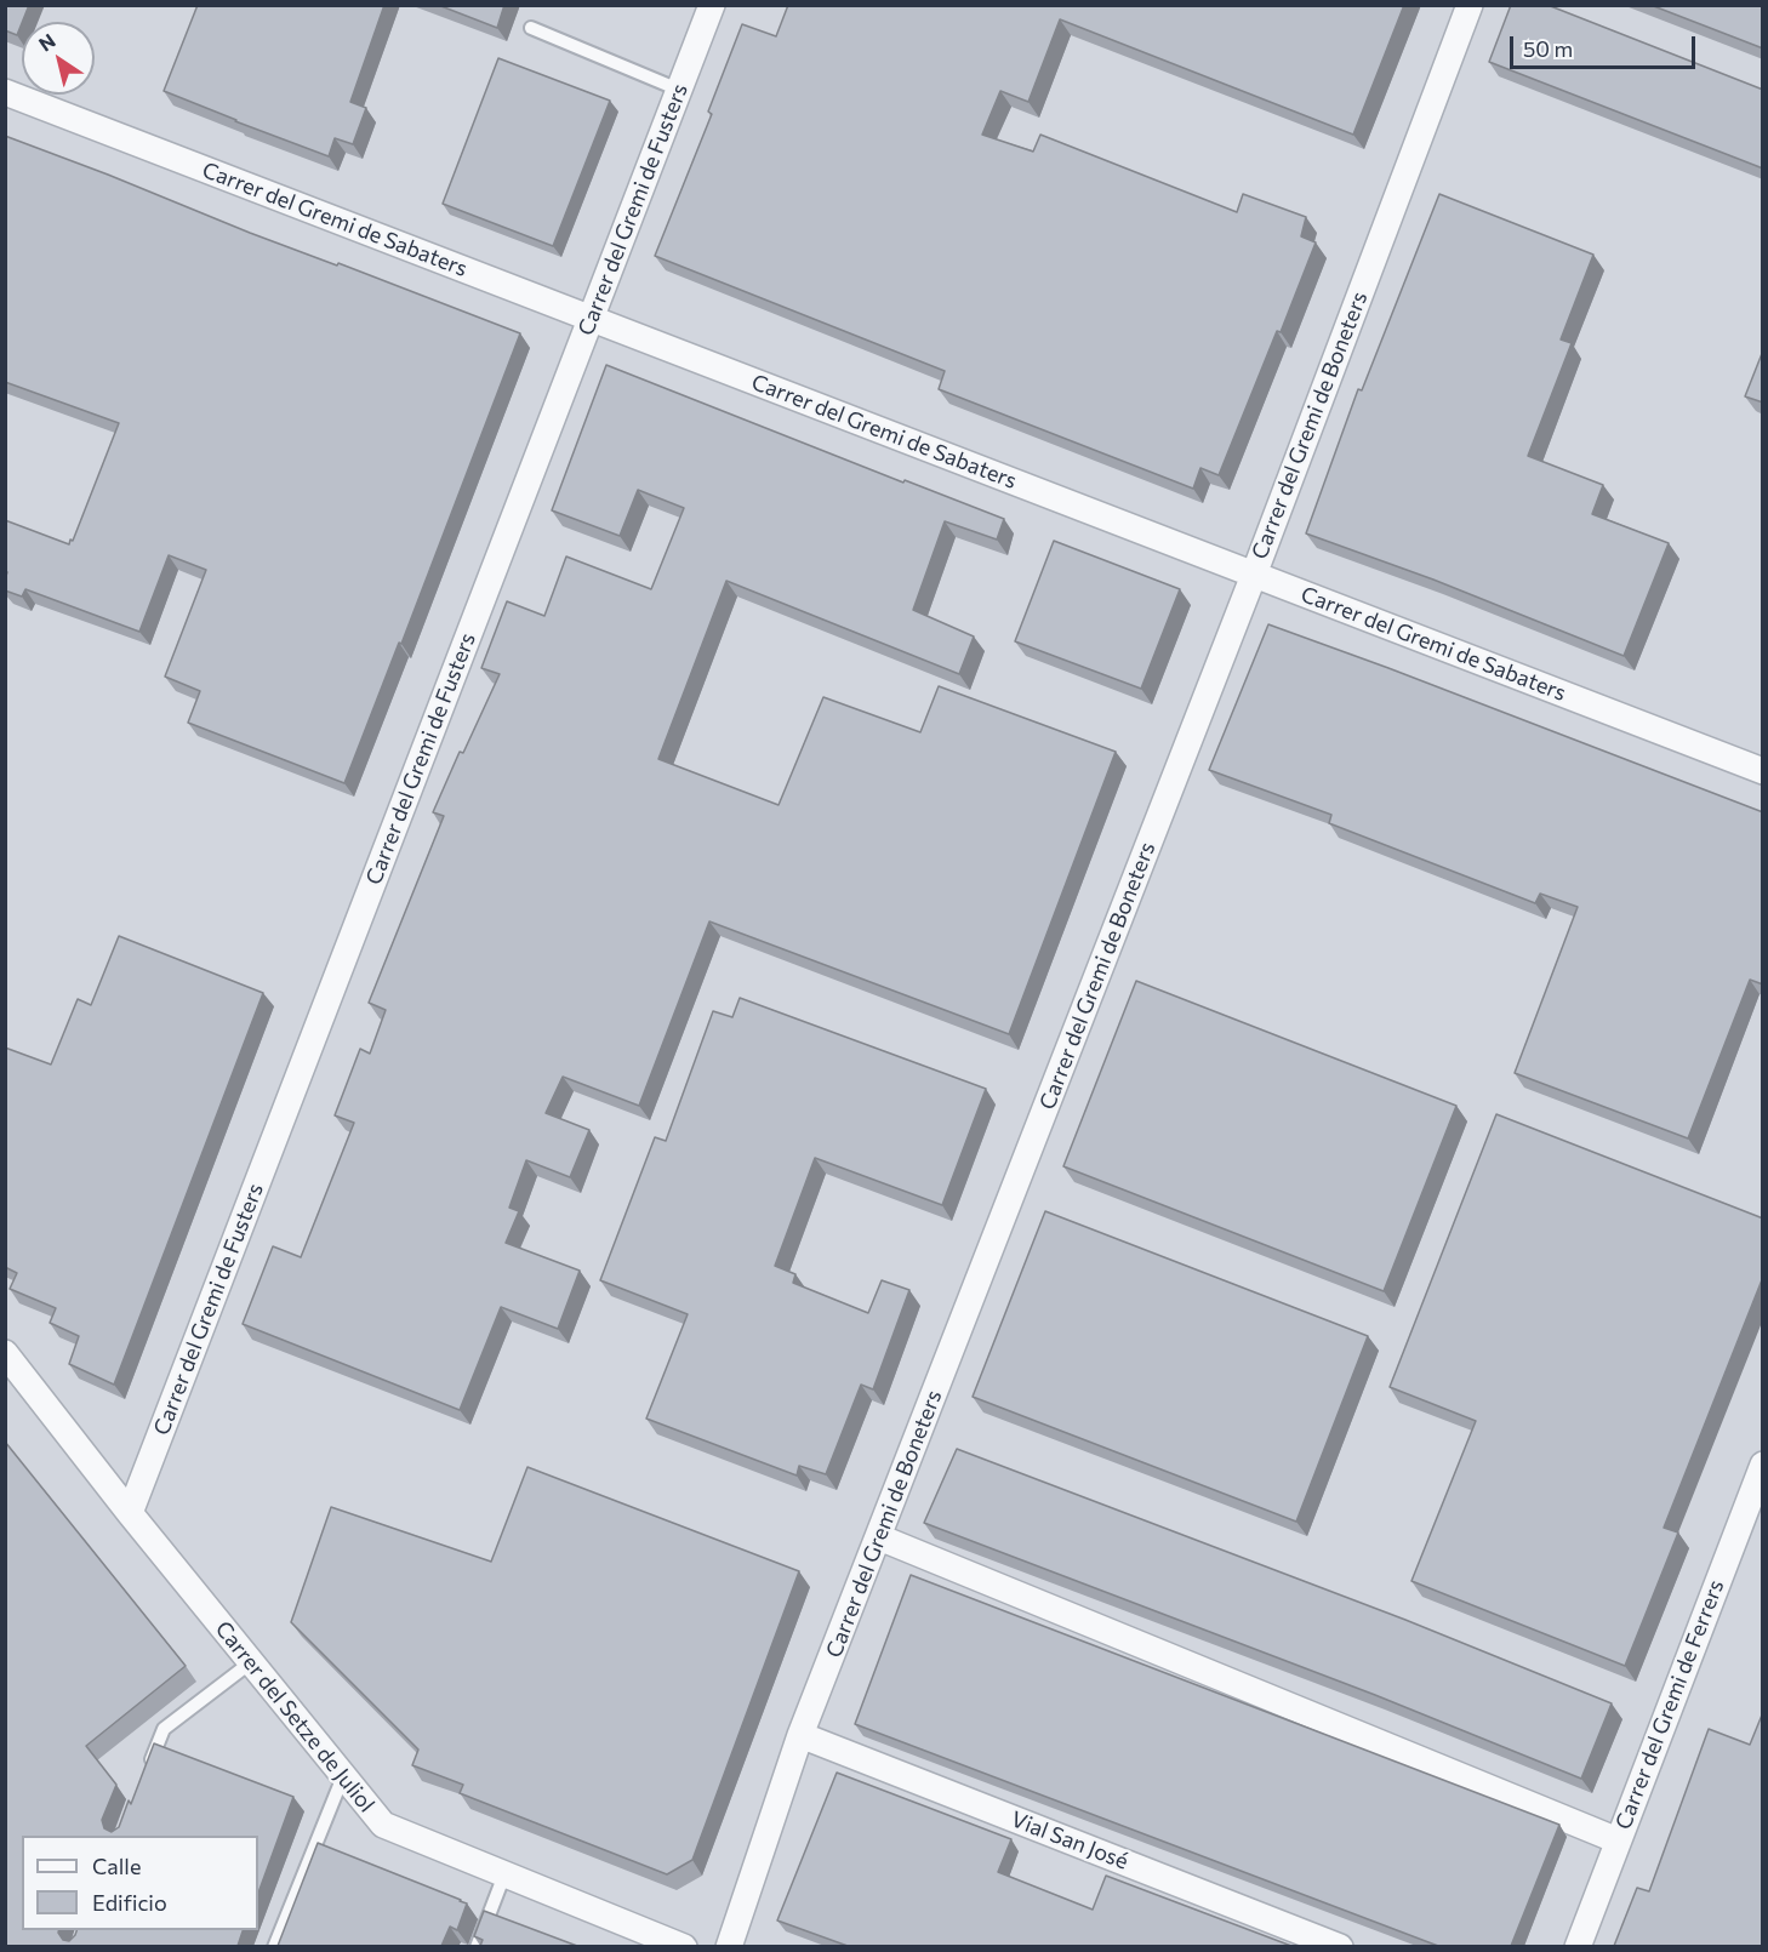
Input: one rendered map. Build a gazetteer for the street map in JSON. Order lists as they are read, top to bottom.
{
  "streets": {
    "street": [
      "Carrer del Gremi de Fusters",
      "Carrer del Gremi de Sabaters",
      "Carrer del Gremi de Boneters",
      "Carrer del Gremi de Ferrers",
      "Carrer del Setze de Juliol",
      "Vial San José"
    ]
  },
  "crossings": [
    ["Carrer del Gremi de Fusters", "Carrer del Gremi de Sabaters"],
    ["Carrer del Gremi de Fusters", "Carrer del Setze de Juliol"],
    ["Carrer del Gremi de Sabaters", "Carrer del Gremi de Boneters"],
    ["Carrer del Gremi de Boneters", "Vial San José"]
  ],
  "legend": ["Calle", "Edificio"],
  "scale_bar": "50 m",
  "north": "top left"
}
